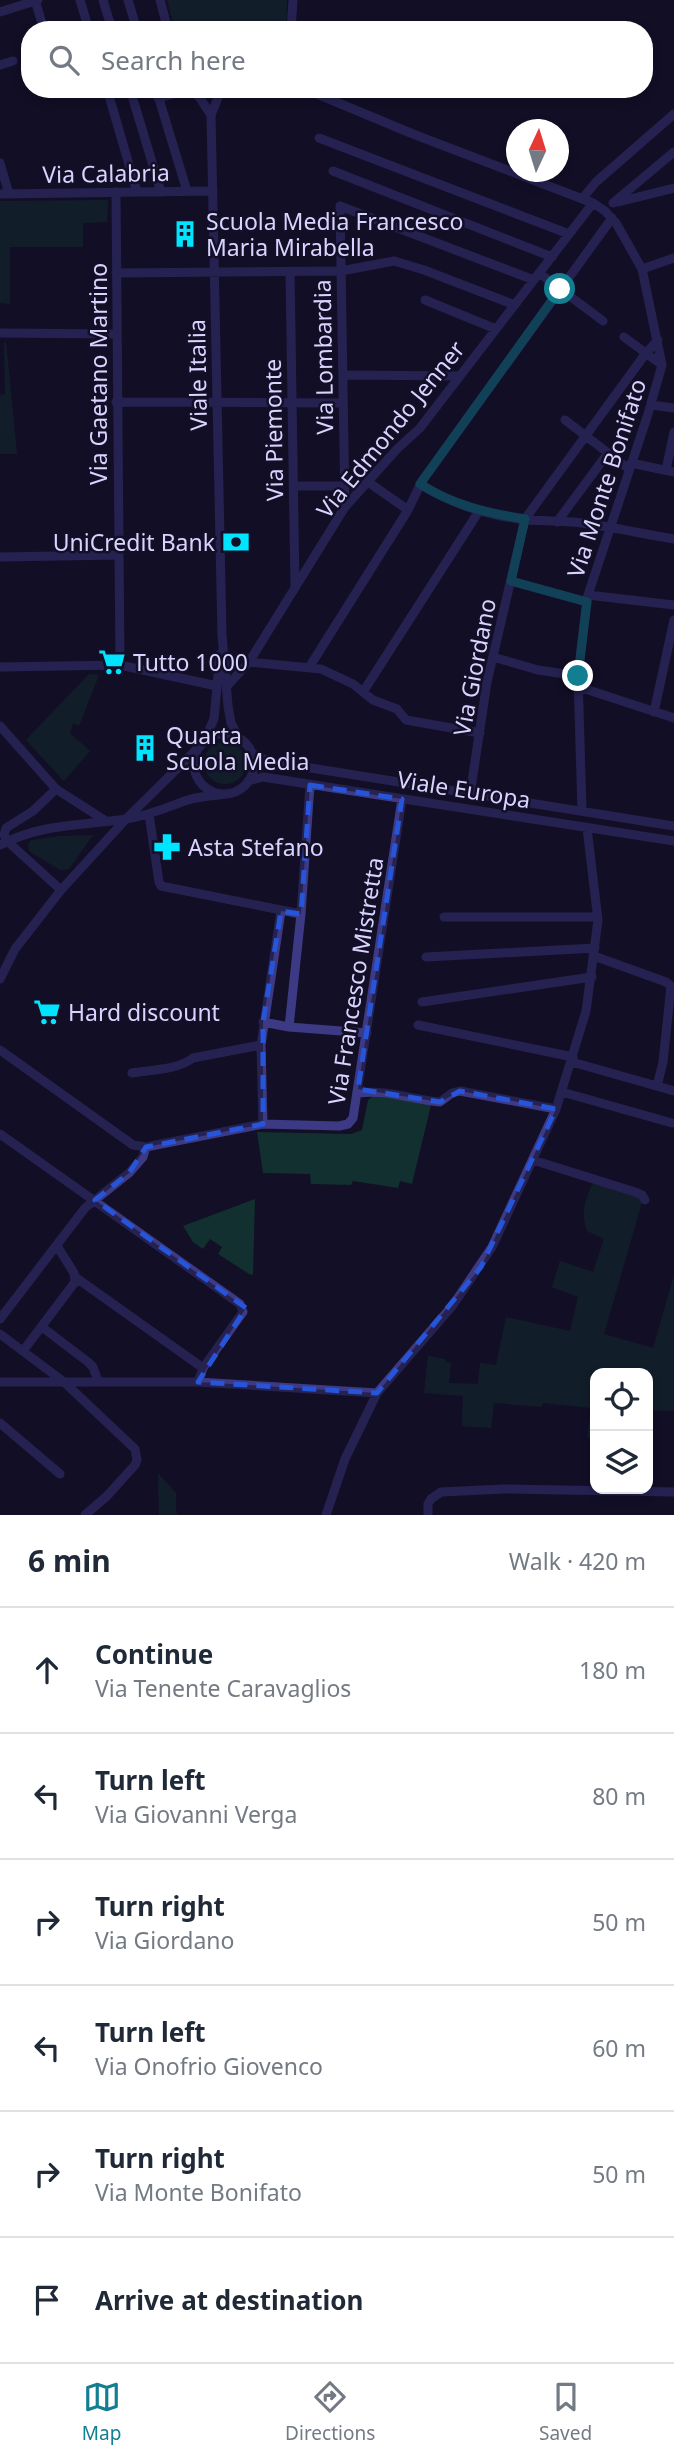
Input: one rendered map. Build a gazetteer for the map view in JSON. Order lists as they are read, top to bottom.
{
  "streets": {
    "street": [
      "Via Calabria",
      "Via Lombardia",
      "Via Gaetano Martino",
      "Viale Italia",
      "Via Edmondo Jenner",
      "Via Piemonte",
      "Via Monte Bonifato",
      "Via Giordano",
      "Viale Europa",
      "Via Francesco Mistretta"
    ]
  },
  "crossings": [
    ["Via Calabria", "Via Gaetano Martino"],
    ["Via Calabria", "Viale Italia"],
    ["Via Lombardia", "Via Edmondo Jenner"],
    ["Viale Italia", "Via Edmondo Jenner"],
    ["Viale Italia", "Viale Europa"],
    ["Via Edmondo Jenner", "Via Piemonte"],
    ["Via Monte Bonifato", "Via Giordano"],
    ["Via Monte Bonifato", "Viale Europa"],
    ["Via Giordano", "Viale Europa"],
    ["Viale Europa", "Via Francesco Mistretta"]
  ],
  "places": {
    "building": ["Scuola Media Francesco Maria Mirabella", "Quarta Scuola Media"],
    "bank": ["UniCredit Bank"],
    "supermarket": ["Tutto 1000", "Hard discount"],
    "pharmacy": ["Asta Stefano"]
  },
  "north": "top",
  "page": {
    "search": "Search here",
    "heading": ["6 min", "Walk · 420 m"],
    "list": [
      ["Continue", "Via Tenente Caravaglios", "180 m"],
      ["Turn left", "Via Giovanni Verga", "80 m"],
      ["Turn right", "Via Giordano", "50 m"],
      ["Turn left", "Via Onofrio Giovenco", "60 m"],
      ["Turn right", "Via Monte Bonifato", "50 m"],
      "Arrive at destination"
    ],
    "nav": ["Map", "Directions", "Saved"]
  }
}
